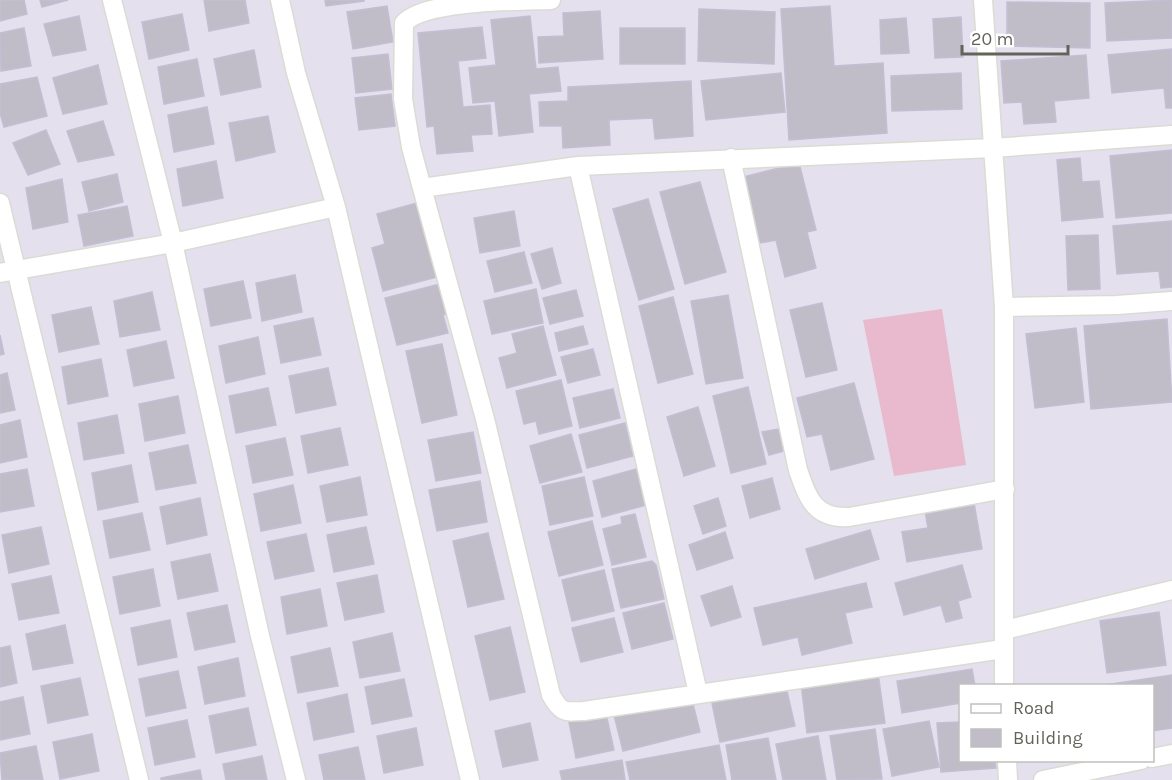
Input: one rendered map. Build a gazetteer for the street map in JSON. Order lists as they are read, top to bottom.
{
  "legend": ["Road", "Building"],
  "scale_bar": "20 m"
}
